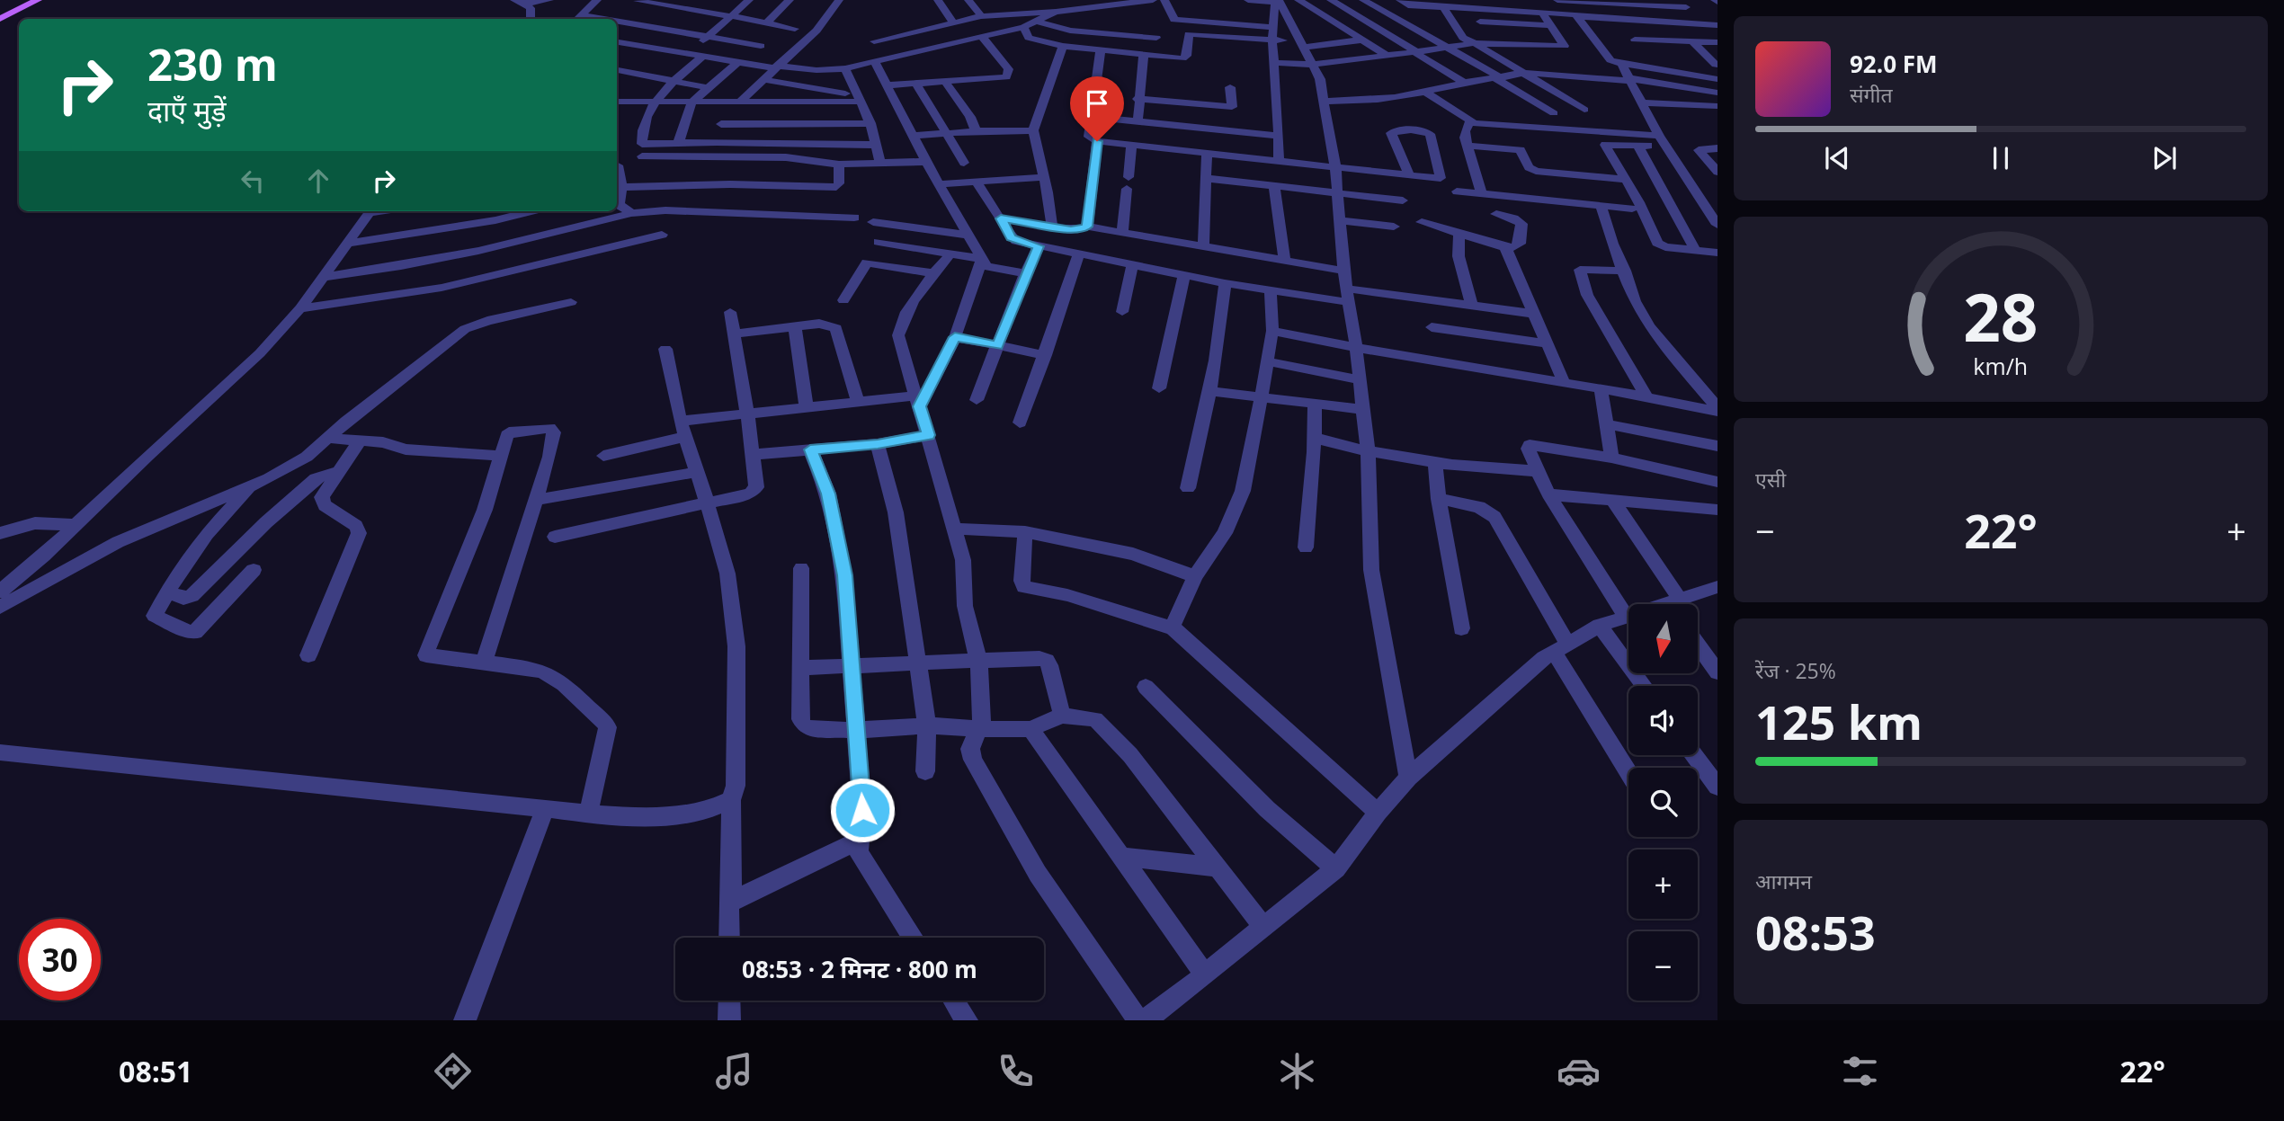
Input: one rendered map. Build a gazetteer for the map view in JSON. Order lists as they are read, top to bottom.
{
  "north": "bottom",
  "page": {
    "turn": ["230 m", "दाएँ मुड़ें"],
    "song": ["92.0 FM", "संगीत"],
    "tile": [
      "एसी",
      ["रेंज · 25%", "125 km"],
      ["आगमन", "08:53"]
    ],
    "heat": ["−", "22°", "+"],
    "map_buttons": ["+", "−"],
    "limit": "30",
    "trip": "08:53 · 2 मिनट · 800 m",
    "tabs": ["08:51", "22°"],
    "gauge": ["28", "km/h"]
  }
}
